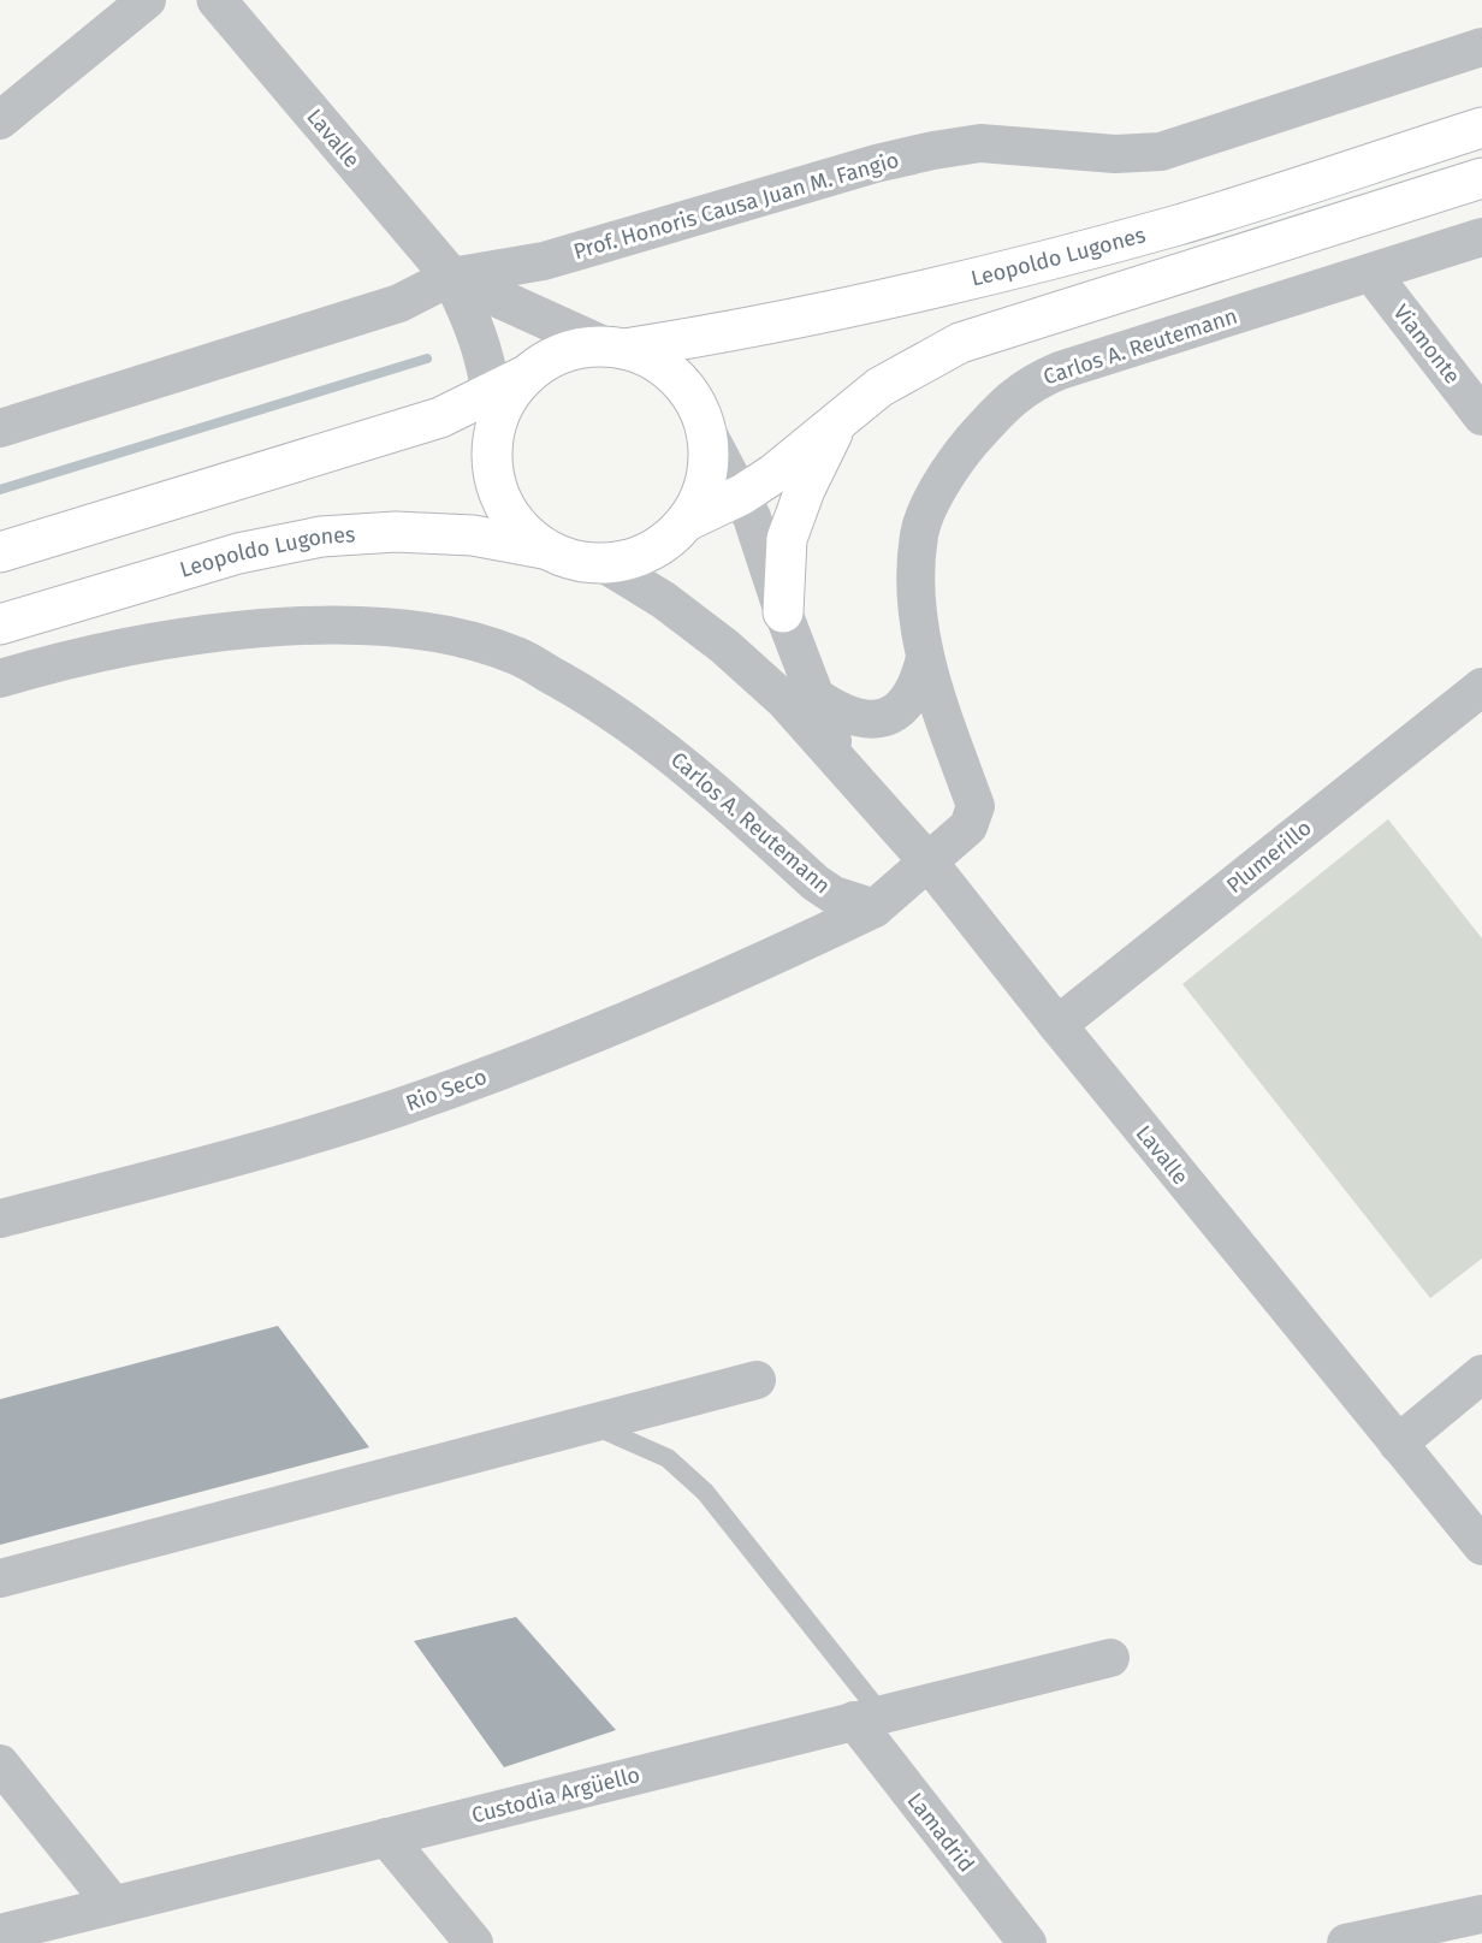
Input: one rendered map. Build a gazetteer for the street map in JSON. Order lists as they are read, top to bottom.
{
  "streets": {
    "main road": ["Leopoldo Lugones"],
    "street": [
      "Lavalle",
      "Prof. Honoris Causa Juan M. Fangio",
      "Viamonte",
      "Carlos A. Reutemann",
      "Plumerillo",
      "Rio Seco",
      "Custodia Argüello",
      "Lamadrid"
    ]
  },
  "crossings": [
    ["Lavalle", "Prof. Honoris Causa Juan M. Fangio"],
    ["Lavalle", "Leopoldo Lugones"],
    ["Lavalle", "Carlos A. Reutemann"],
    ["Lavalle", "Plumerillo"],
    ["Viamonte", "Carlos A. Reutemann"],
    ["Carlos A. Reutemann", "Rio Seco"],
    ["Custodia Argüello", "Lamadrid"]
  ]
}
